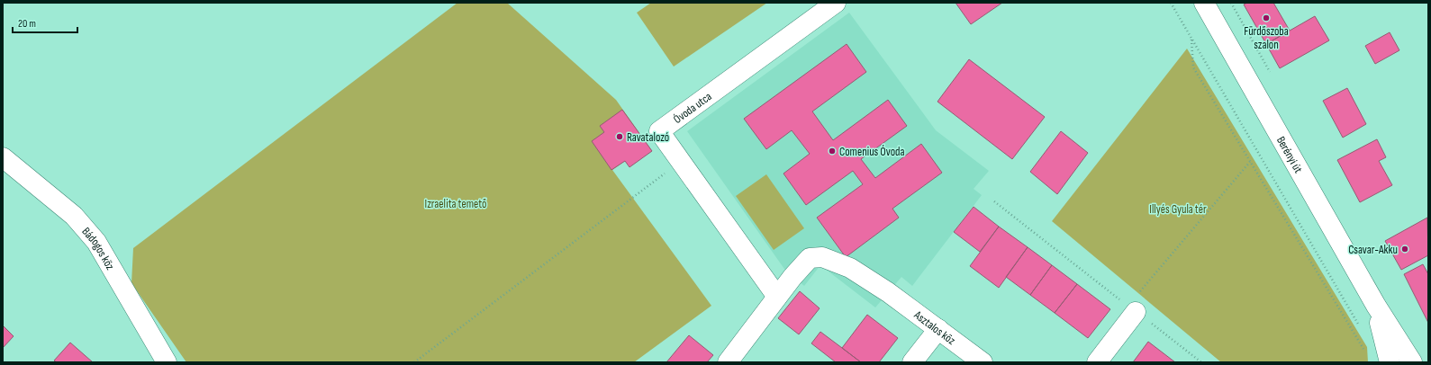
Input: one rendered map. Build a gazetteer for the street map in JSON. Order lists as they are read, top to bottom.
{
  "streets": {
    "street": [
      "Óvoda utca",
      "Berényi út",
      "Bádogos köz",
      "Asztalos köz"
    ]
  },
  "crossings": [
    ["Óvoda utca", "Asztalos köz"]
  ],
  "parks": ["Izraelita temető", "Illyés Gyula tér"],
  "places": [
    "Fürdőszoba szalon",
    "Ravatalozó",
    "Comenius Óvoda",
    "Csavar-Akku"
  ],
  "scale_bar": "20 m"
}
